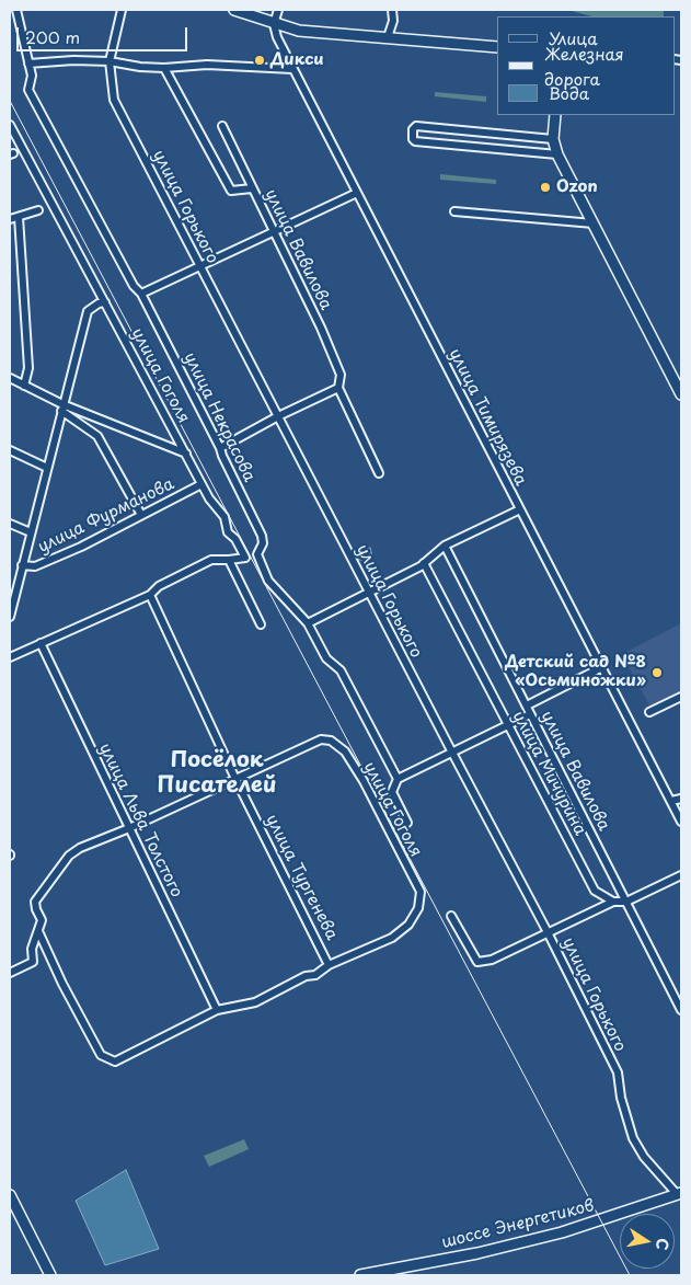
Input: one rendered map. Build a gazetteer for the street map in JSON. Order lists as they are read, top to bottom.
{
  "streets": {
    "street": [
      "улица Горького",
      "улица Вавилова",
      "улица Гоголя",
      "улица Некрасова",
      "улица Тимирязева",
      "улица Фурманова",
      "улица Мичурина",
      "улица Льва Толстого",
      "улица Тургенева",
      "шоссе Энергетиков"
    ]
  },
  "crossings": [
    ["улица Горького", "шоссе Энергетиков"],
    ["улица Гоголя", "улица Фурманова"],
    ["улица Гоголя", "улица Тургенева"]
  ],
  "districts": ["Посёлок Писателей"],
  "places": ["Дикси", "Ozon", "Детский сад №8 «Осьминожки»"],
  "legend": ["Улица", "Железная дорога", "Вода"],
  "scale_bar": "200 m",
  "north": "right"
}
